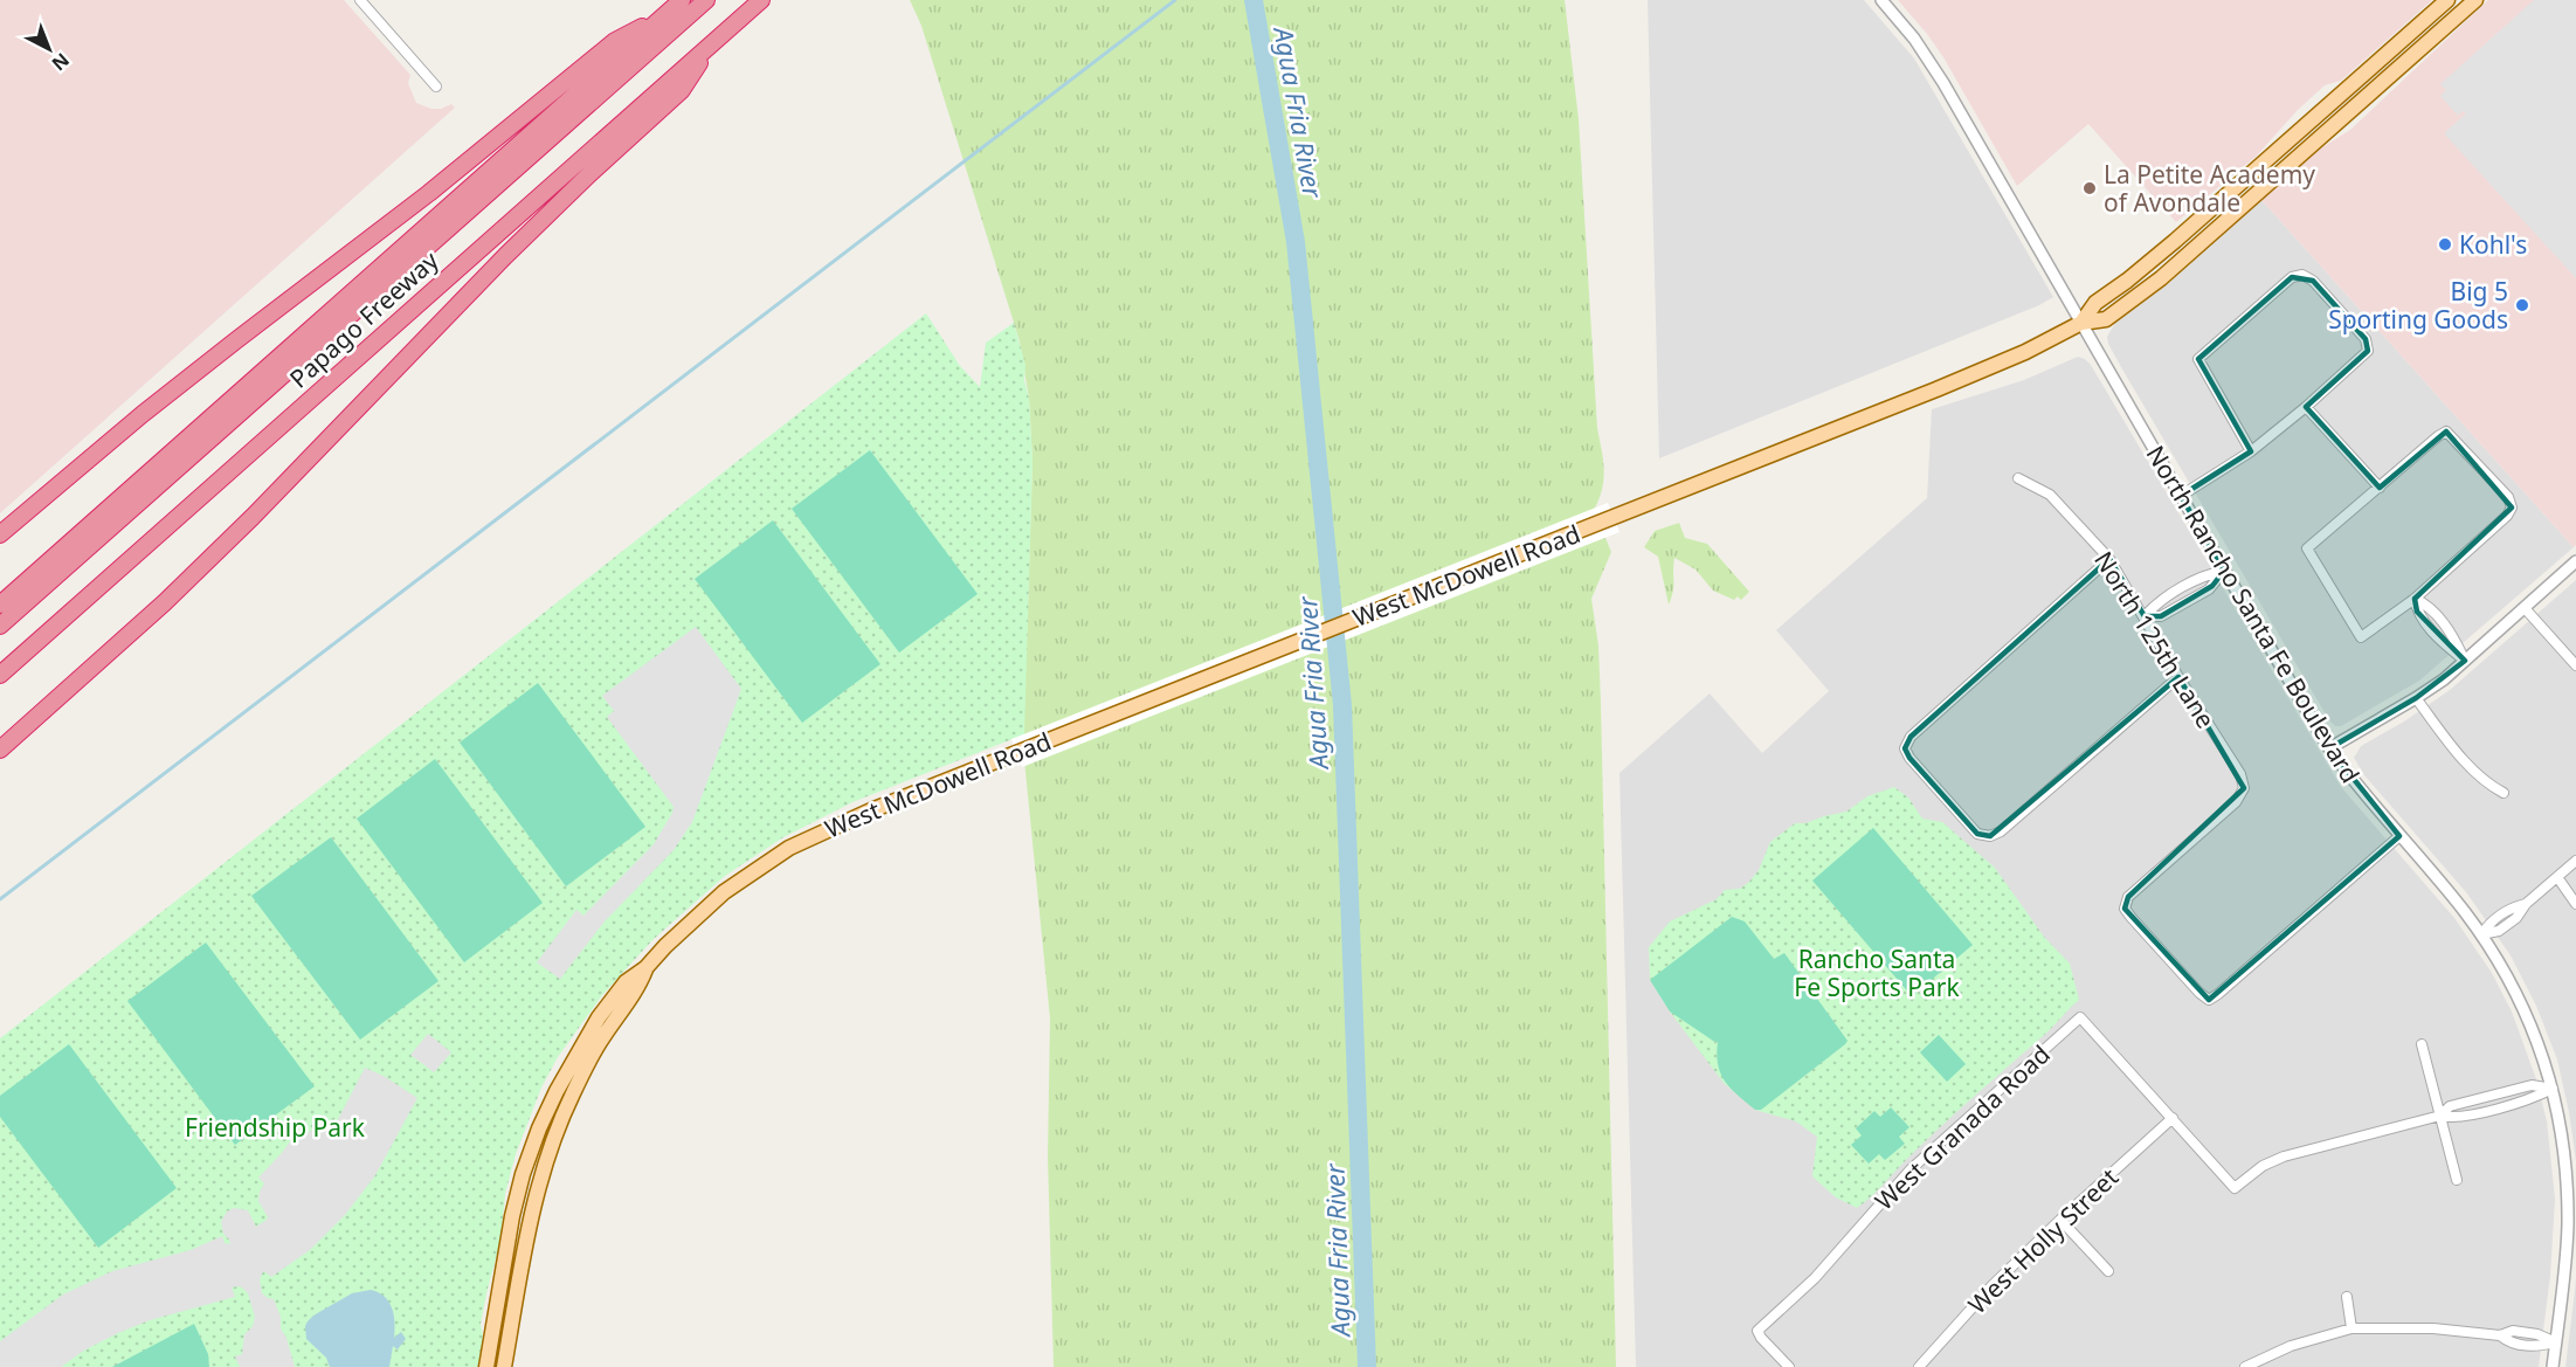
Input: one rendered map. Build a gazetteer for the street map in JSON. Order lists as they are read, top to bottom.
{
  "streets": {
    "highway": ["Papago Freeway"],
    "main road": ["West McDowell Road"],
    "street": [
      "North Rancho Santa Fe Boulevard",
      "North 125th Lane",
      "West Granada Road",
      "West Holly Street"
    ]
  },
  "crossings": [
    ["West McDowell Road", "North Rancho Santa Fe Boulevard"],
    ["North Rancho Santa Fe Boulevard", "North 125th Lane"],
    ["West Granada Road", "West Holly Street"]
  ],
  "water": ["Agua Fria River"],
  "parks": ["Rancho Santa Fe Sports Park", "Friendship Park"],
  "places": ["La Petite Academy of Avondale", "Kohl's", "Big 5 Sporting Goods"],
  "north": "bottom right"
}
